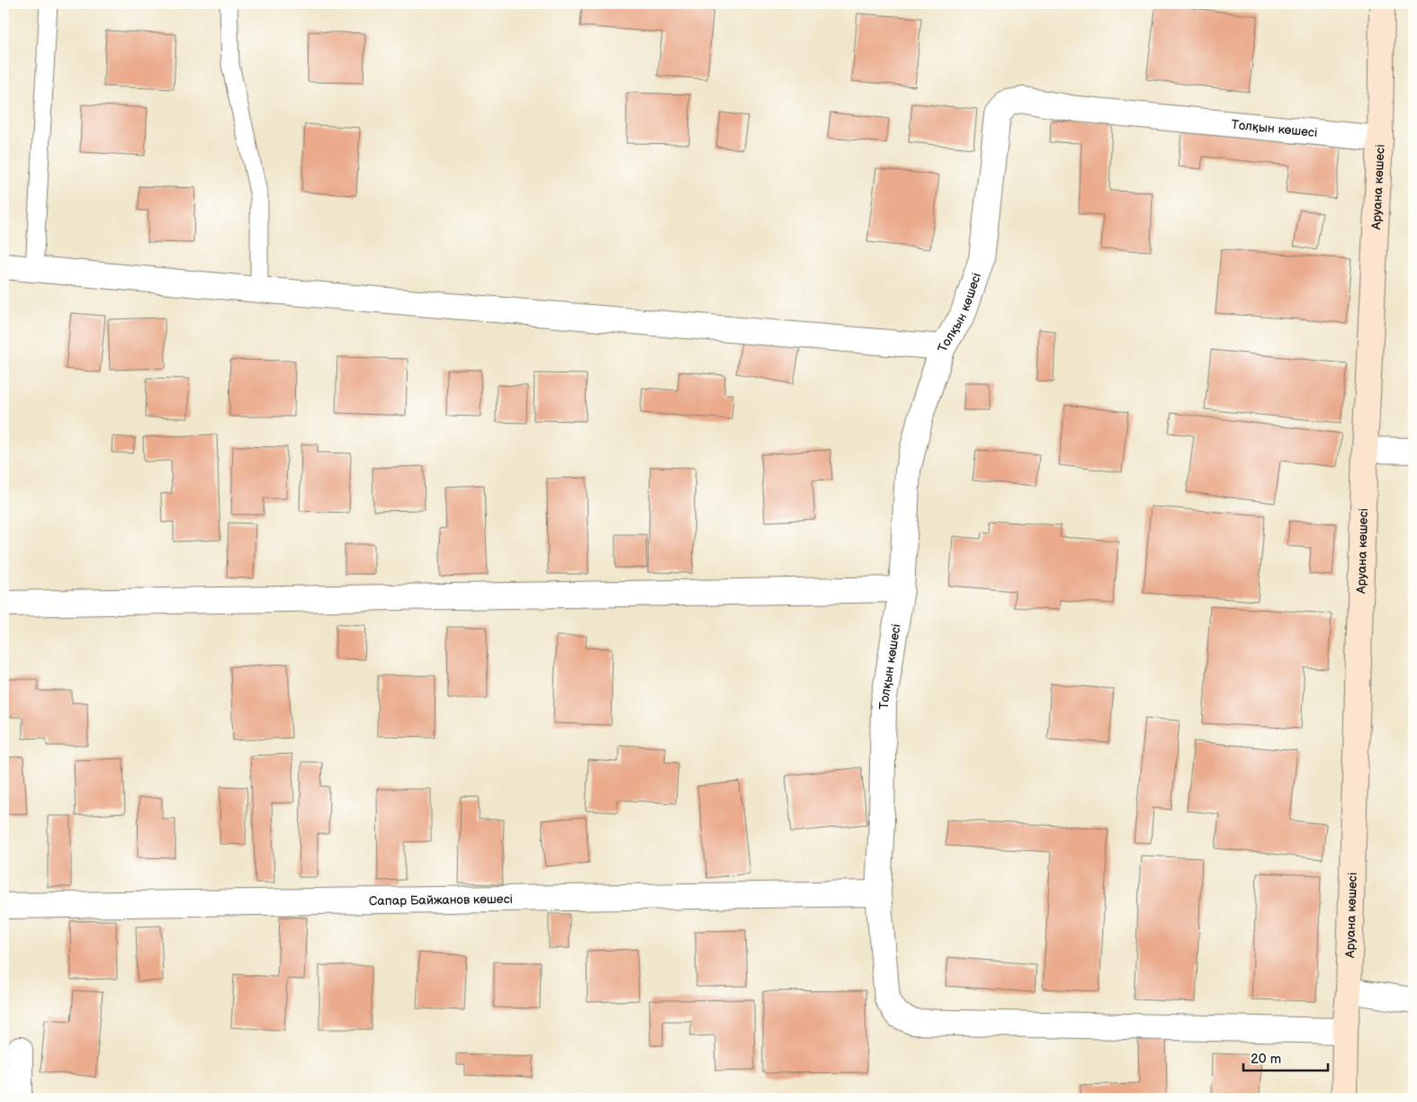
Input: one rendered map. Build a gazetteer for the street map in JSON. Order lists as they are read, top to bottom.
{
  "streets": {
    "street": ["Толқын көшесі", "Аруана көшесі", "Сапар Байжанов көшесі"]
  },
  "crossings": [
    ["Толқын көшесі", "Аруана көшесі"],
    ["Толқын көшесі", "Сапар Байжанов көшесі"]
  ],
  "scale_bar": "20 m"
}
